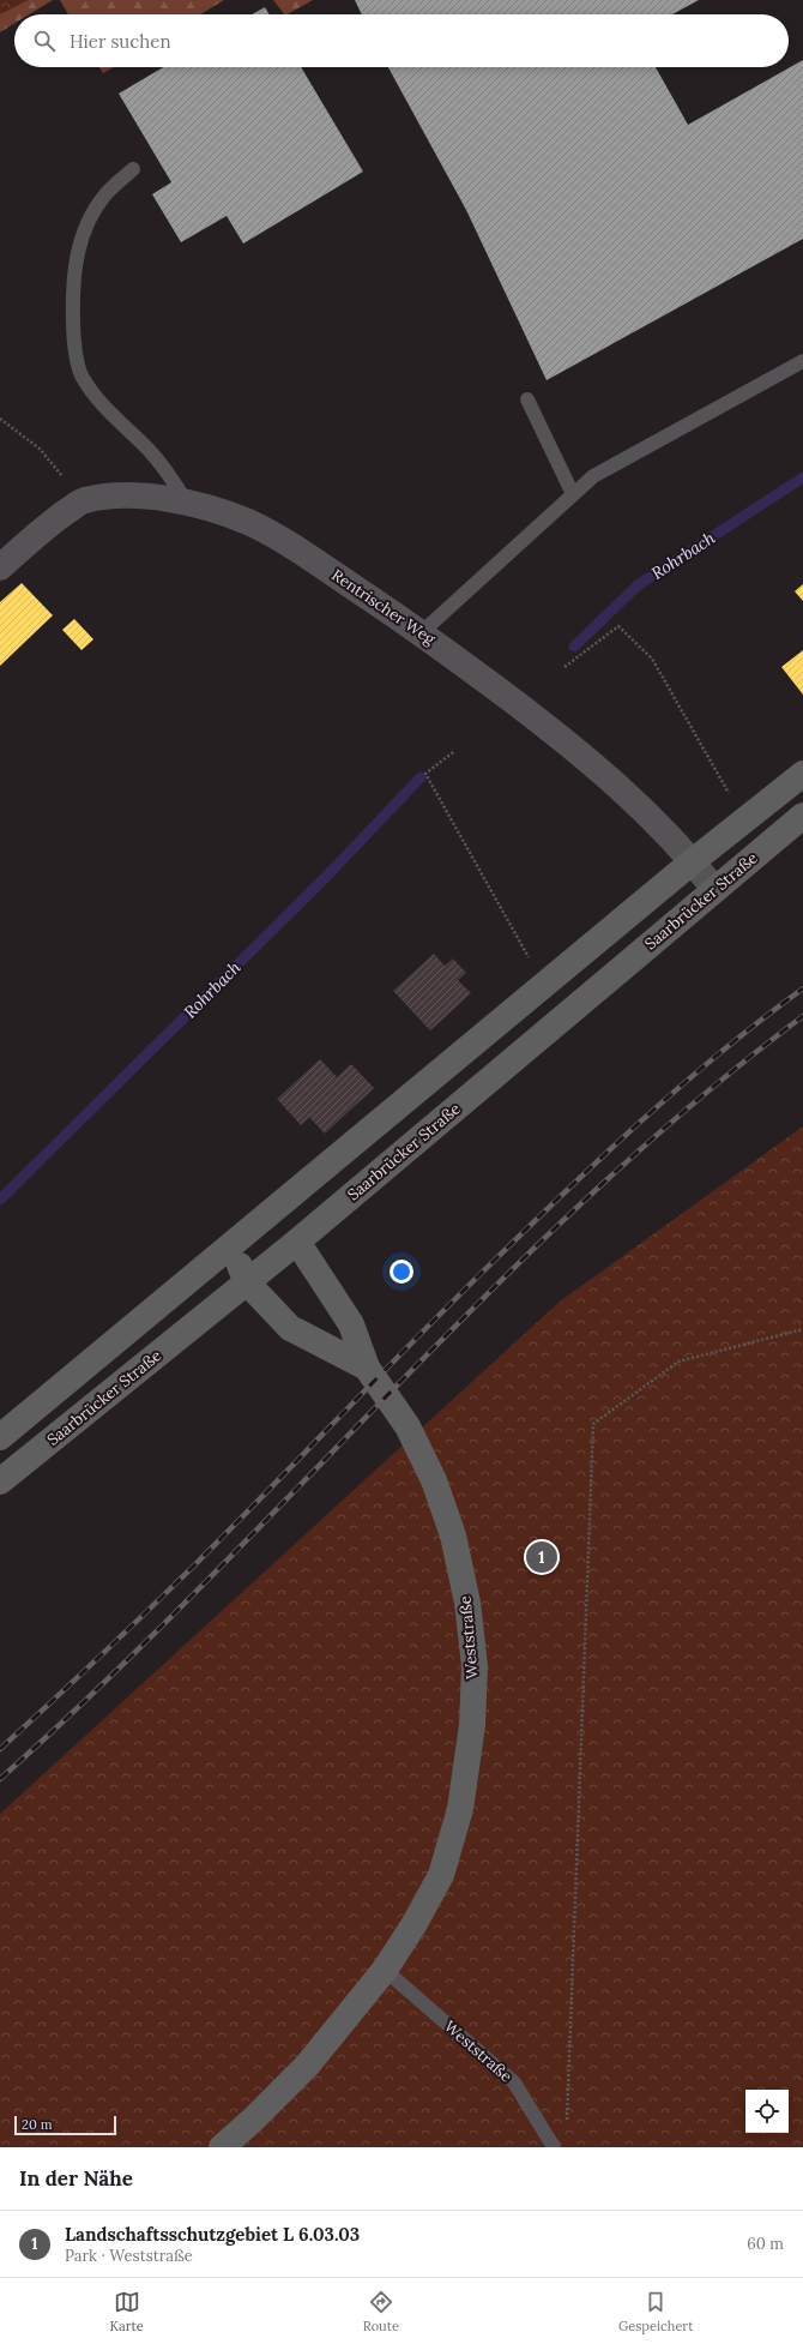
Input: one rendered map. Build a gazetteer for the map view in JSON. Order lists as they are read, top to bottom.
{
  "streets": {
    "main road": ["Saarbrücker Straße", "Weststraße"],
    "street": ["Rentrischer Weg"]
  },
  "crossings": [
    ["Rentrischer Weg", "Saarbrücker Straße"],
    ["Saarbrücker Straße", "Weststraße"]
  ],
  "water": ["Rohrbach"],
  "scale_bar": "20 m",
  "page": {
    "search": "Hier suchen",
    "pins": "1",
    "scale": "20 m",
    "heading": "In der Nähe",
    "list": [
      {
        "mark": "1",
        "name": "Landschaftsschutzgebiet L 6.03.03",
        "note": "Park · Weststraße",
        "value": "60 m"
      }
    ],
    "nav": ["Karte", "Route", "Gespeichert"]
  }
}
